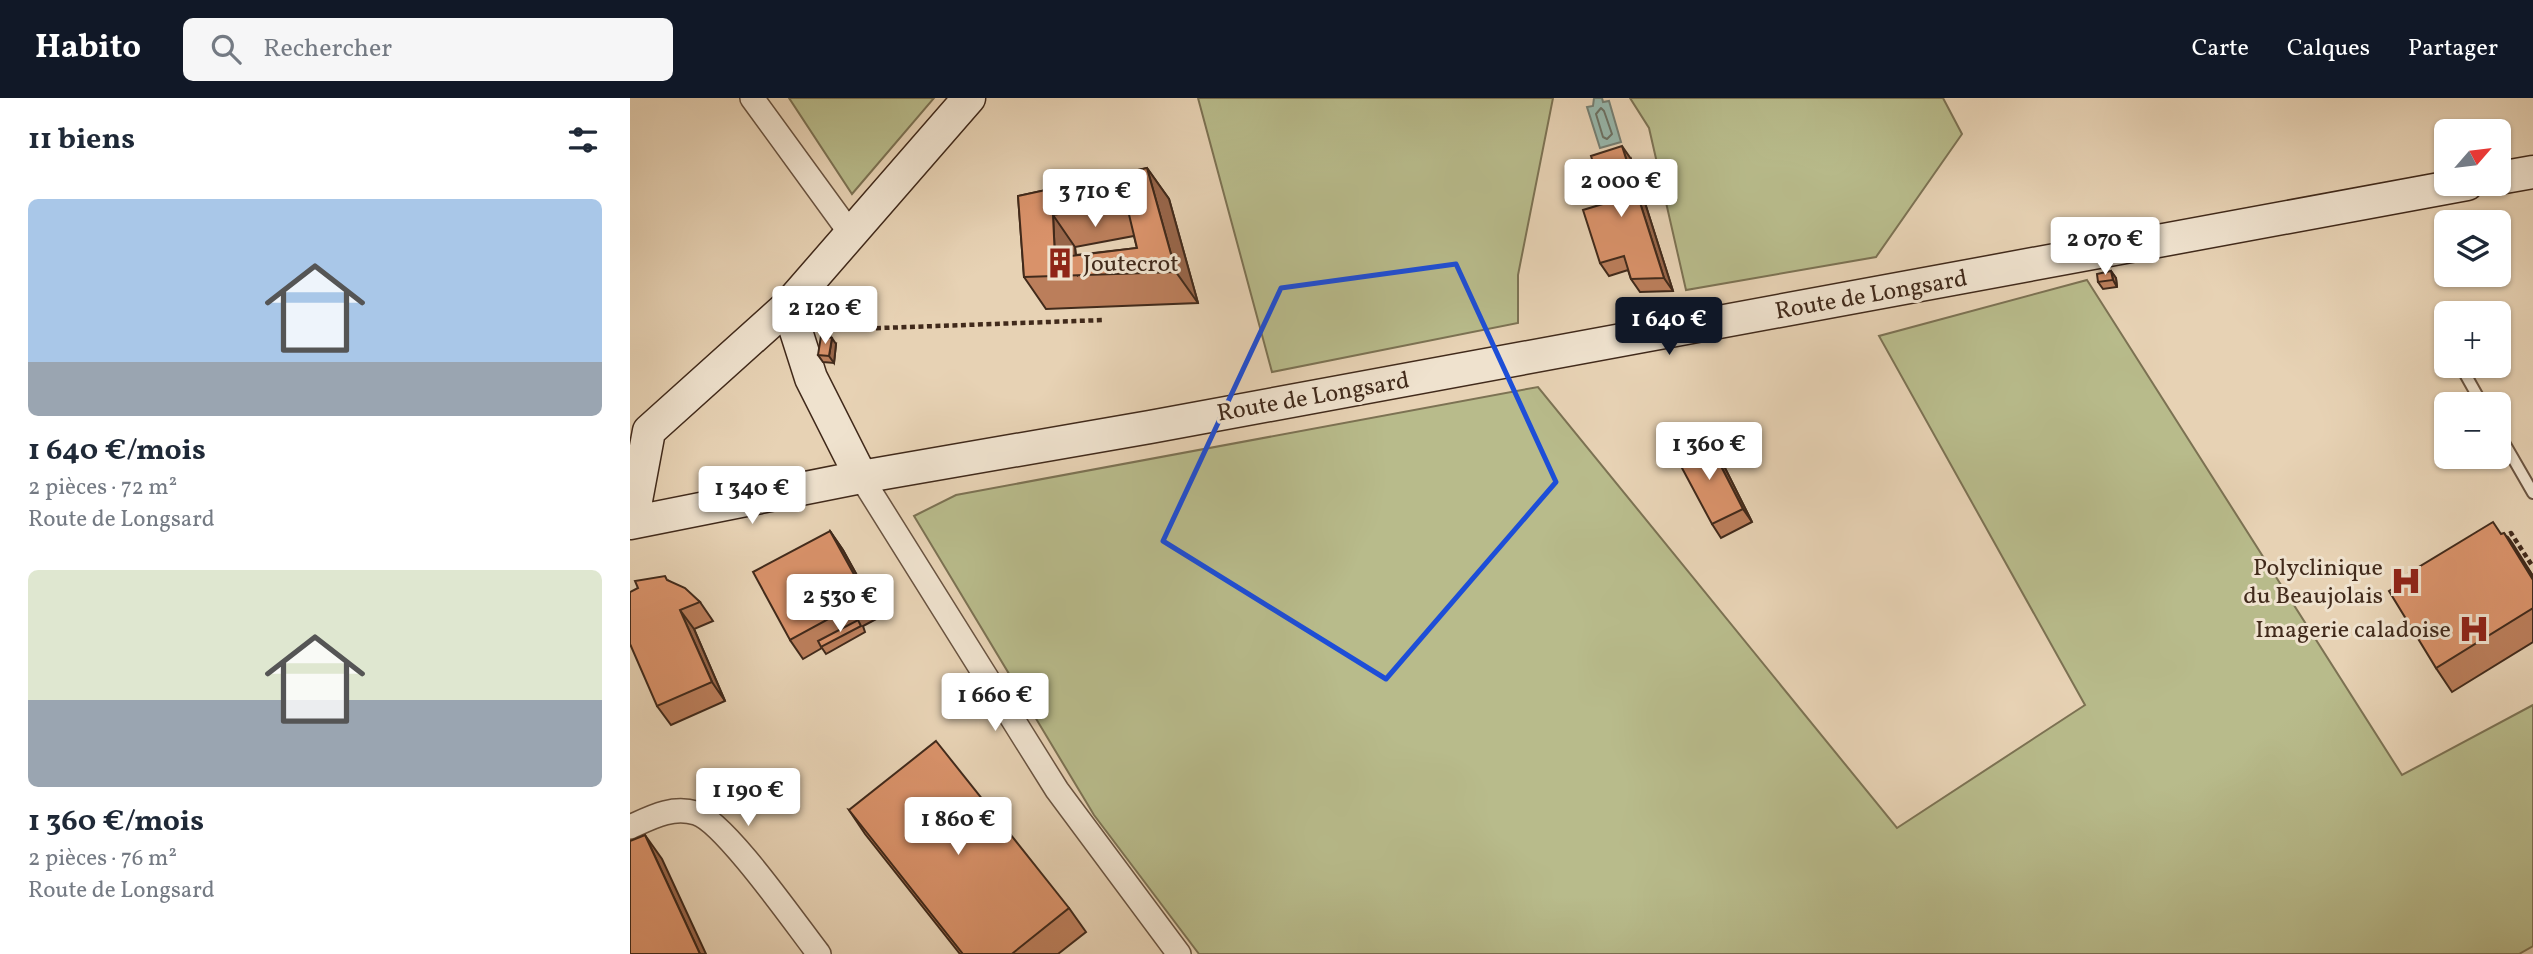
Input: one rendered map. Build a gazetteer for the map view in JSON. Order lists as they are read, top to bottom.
{
  "streets": {
    "main road": ["Route de Longsard"]
  },
  "places": {
    "building": ["Joutecrot"],
    "hospital": ["Polyclinique du Beaujolais", "Imagerie caladoise"]
  },
  "north": "top right",
  "page": {
    "header": "Habito",
    "search": "Rechercher",
    "nav": ["Carte", "Calques", "Partager"],
    "heading": "11 biens",
    "map_buttons": ["+", "−"],
    "price": [
      "2 000 €",
      "3 710 €",
      "2 070 €",
      "2 120 €",
      "1 640 €",
      "1 360 €",
      "1 340 €",
      "2 530 €",
      "1 660 €",
      "1 190 €",
      "1 860 €"
    ],
    "list": [
      {
        "name": "1 640 €/mois",
        "note": "2 pièces · 72 m² · Route de Longsard"
      },
      {
        "name": "1 360 €/mois",
        "note": "2 pièces · 76 m² · Route de Longsard"
      }
    ]
  }
}
